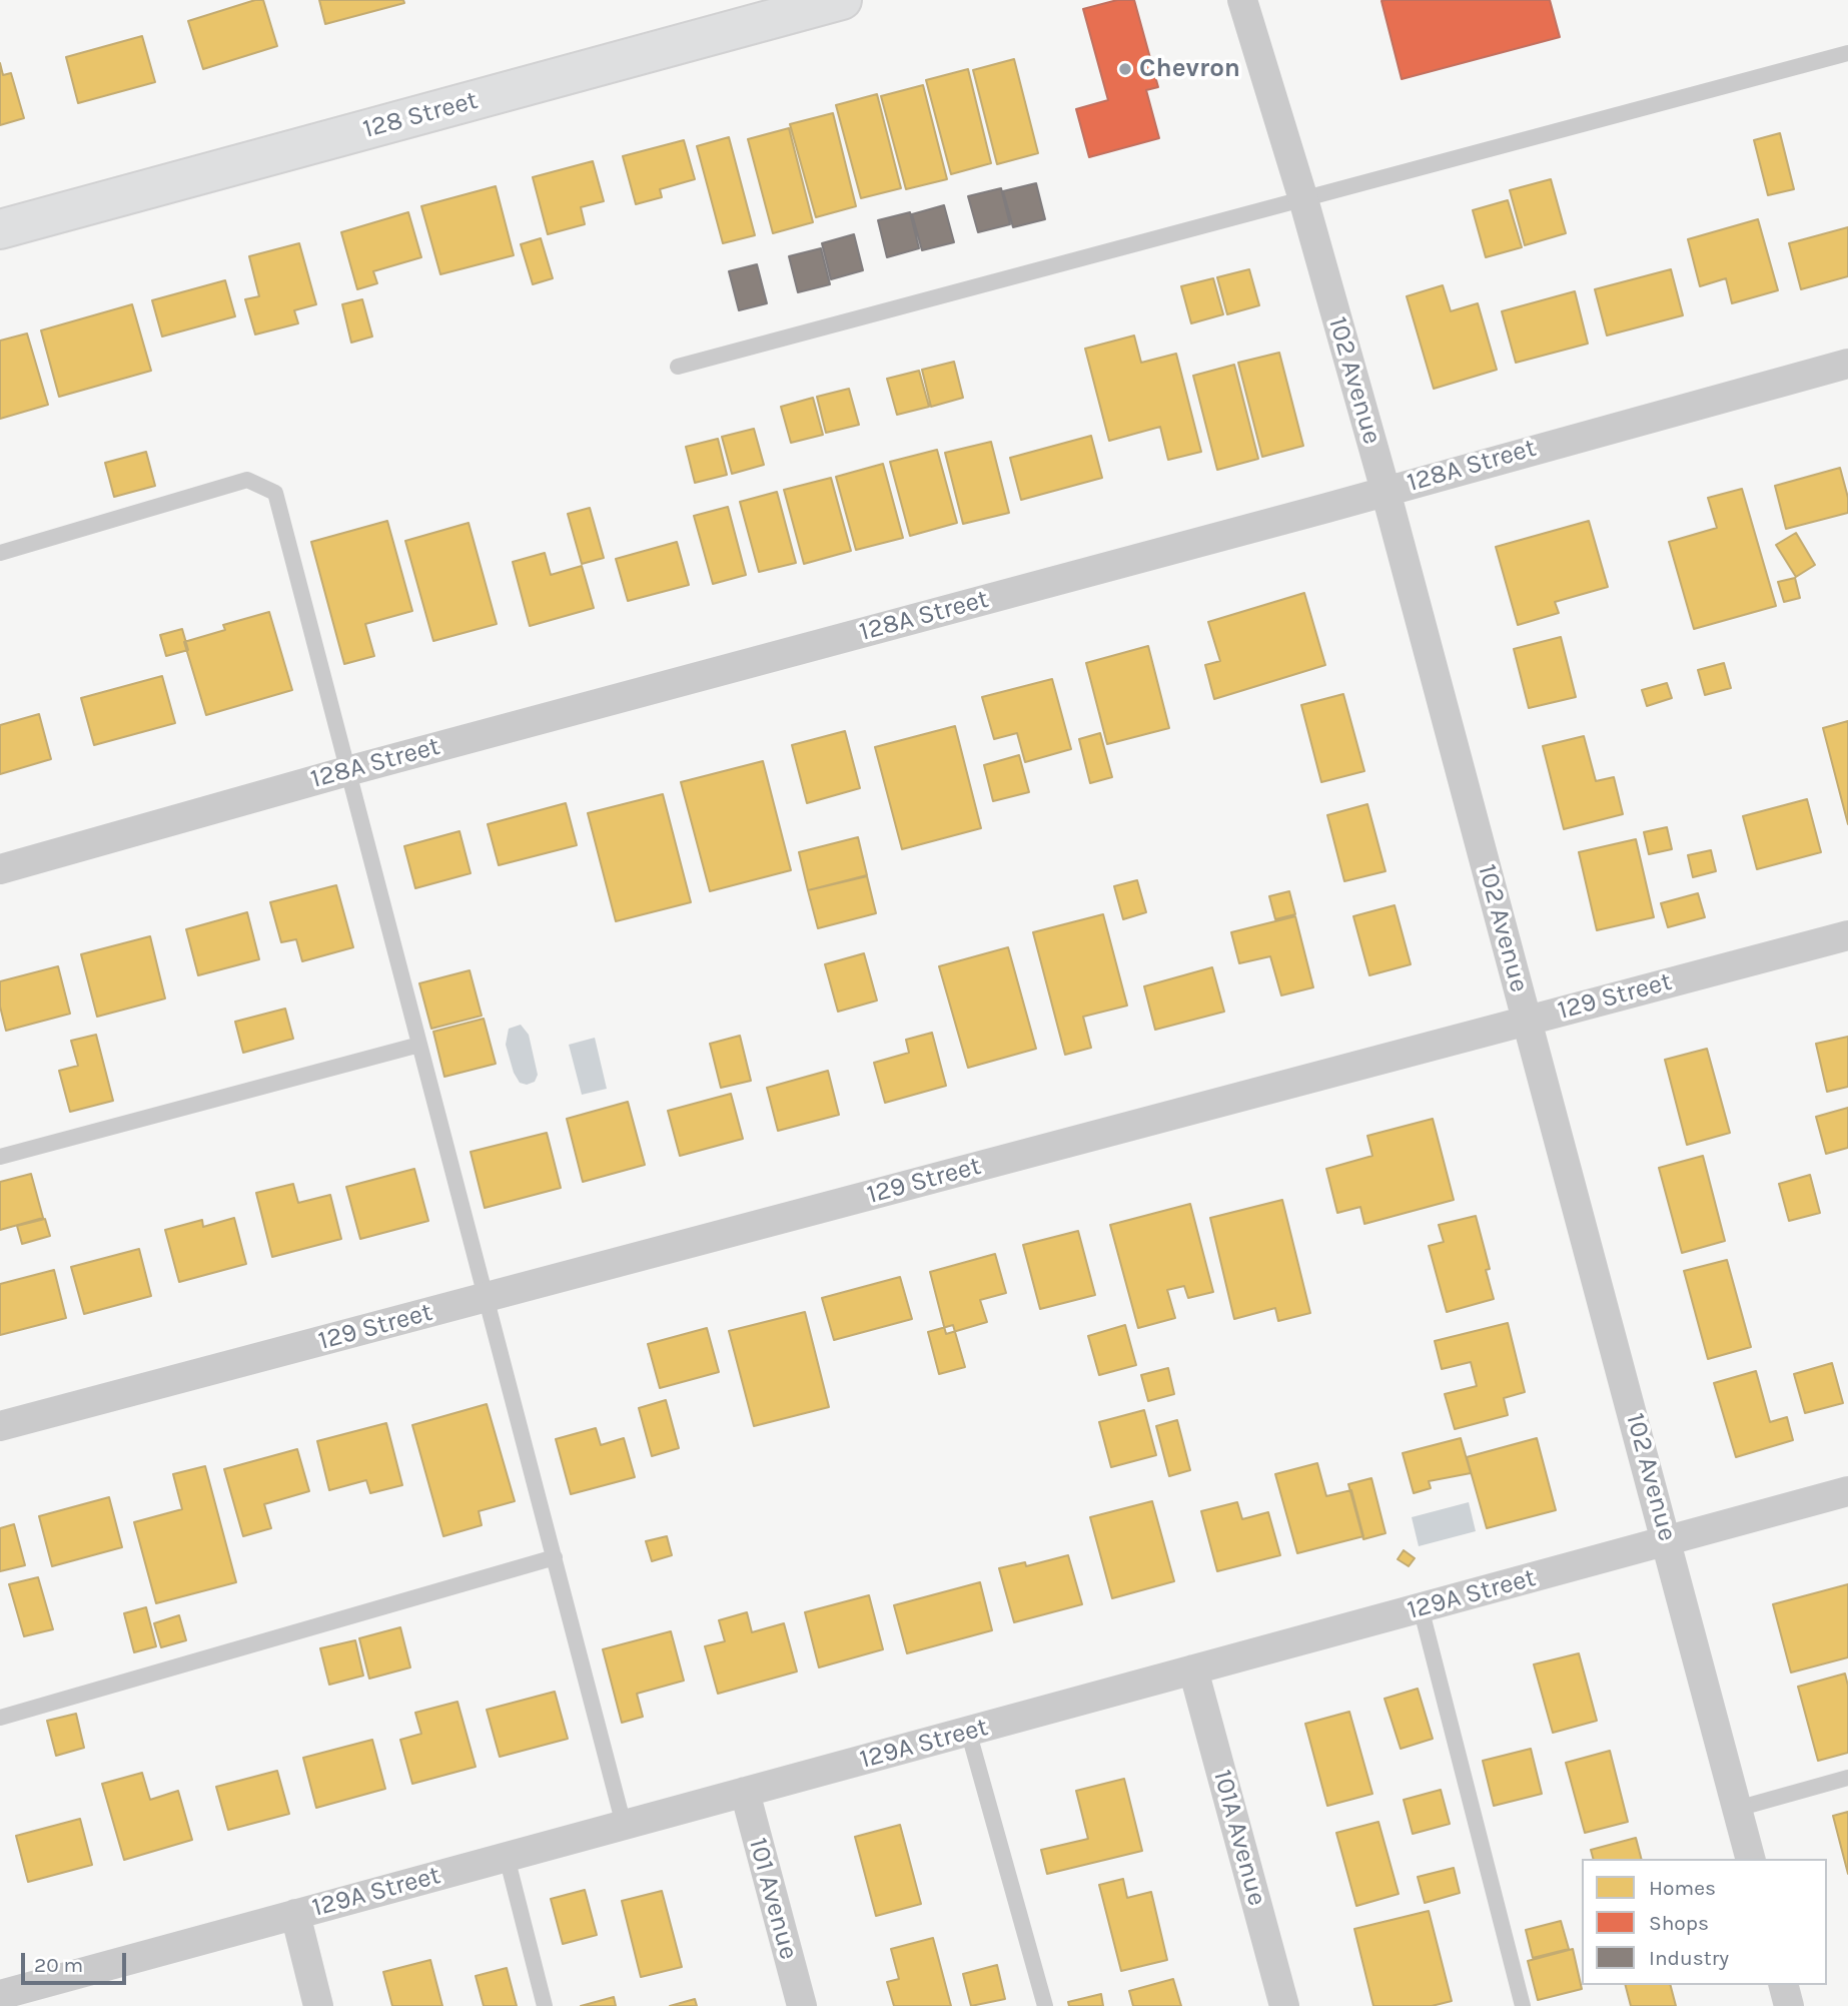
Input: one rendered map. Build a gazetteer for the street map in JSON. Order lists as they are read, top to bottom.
{
  "streets": {
    "main road": ["128 Street"],
    "street": [
      "102 Avenue",
      "128A Street",
      "129 Street",
      "129A Street",
      "101A Avenue",
      "101 Avenue"
    ]
  },
  "crossings": [
    ["102 Avenue", "128A Street"],
    ["102 Avenue", "129 Street"],
    ["102 Avenue", "129A Street"],
    ["129A Street", "101A Avenue"],
    ["129A Street", "101 Avenue"]
  ],
  "places": ["Chevron"],
  "legend": ["Homes", "Shops", "Industry"],
  "scale_bar": "20 m"
}
